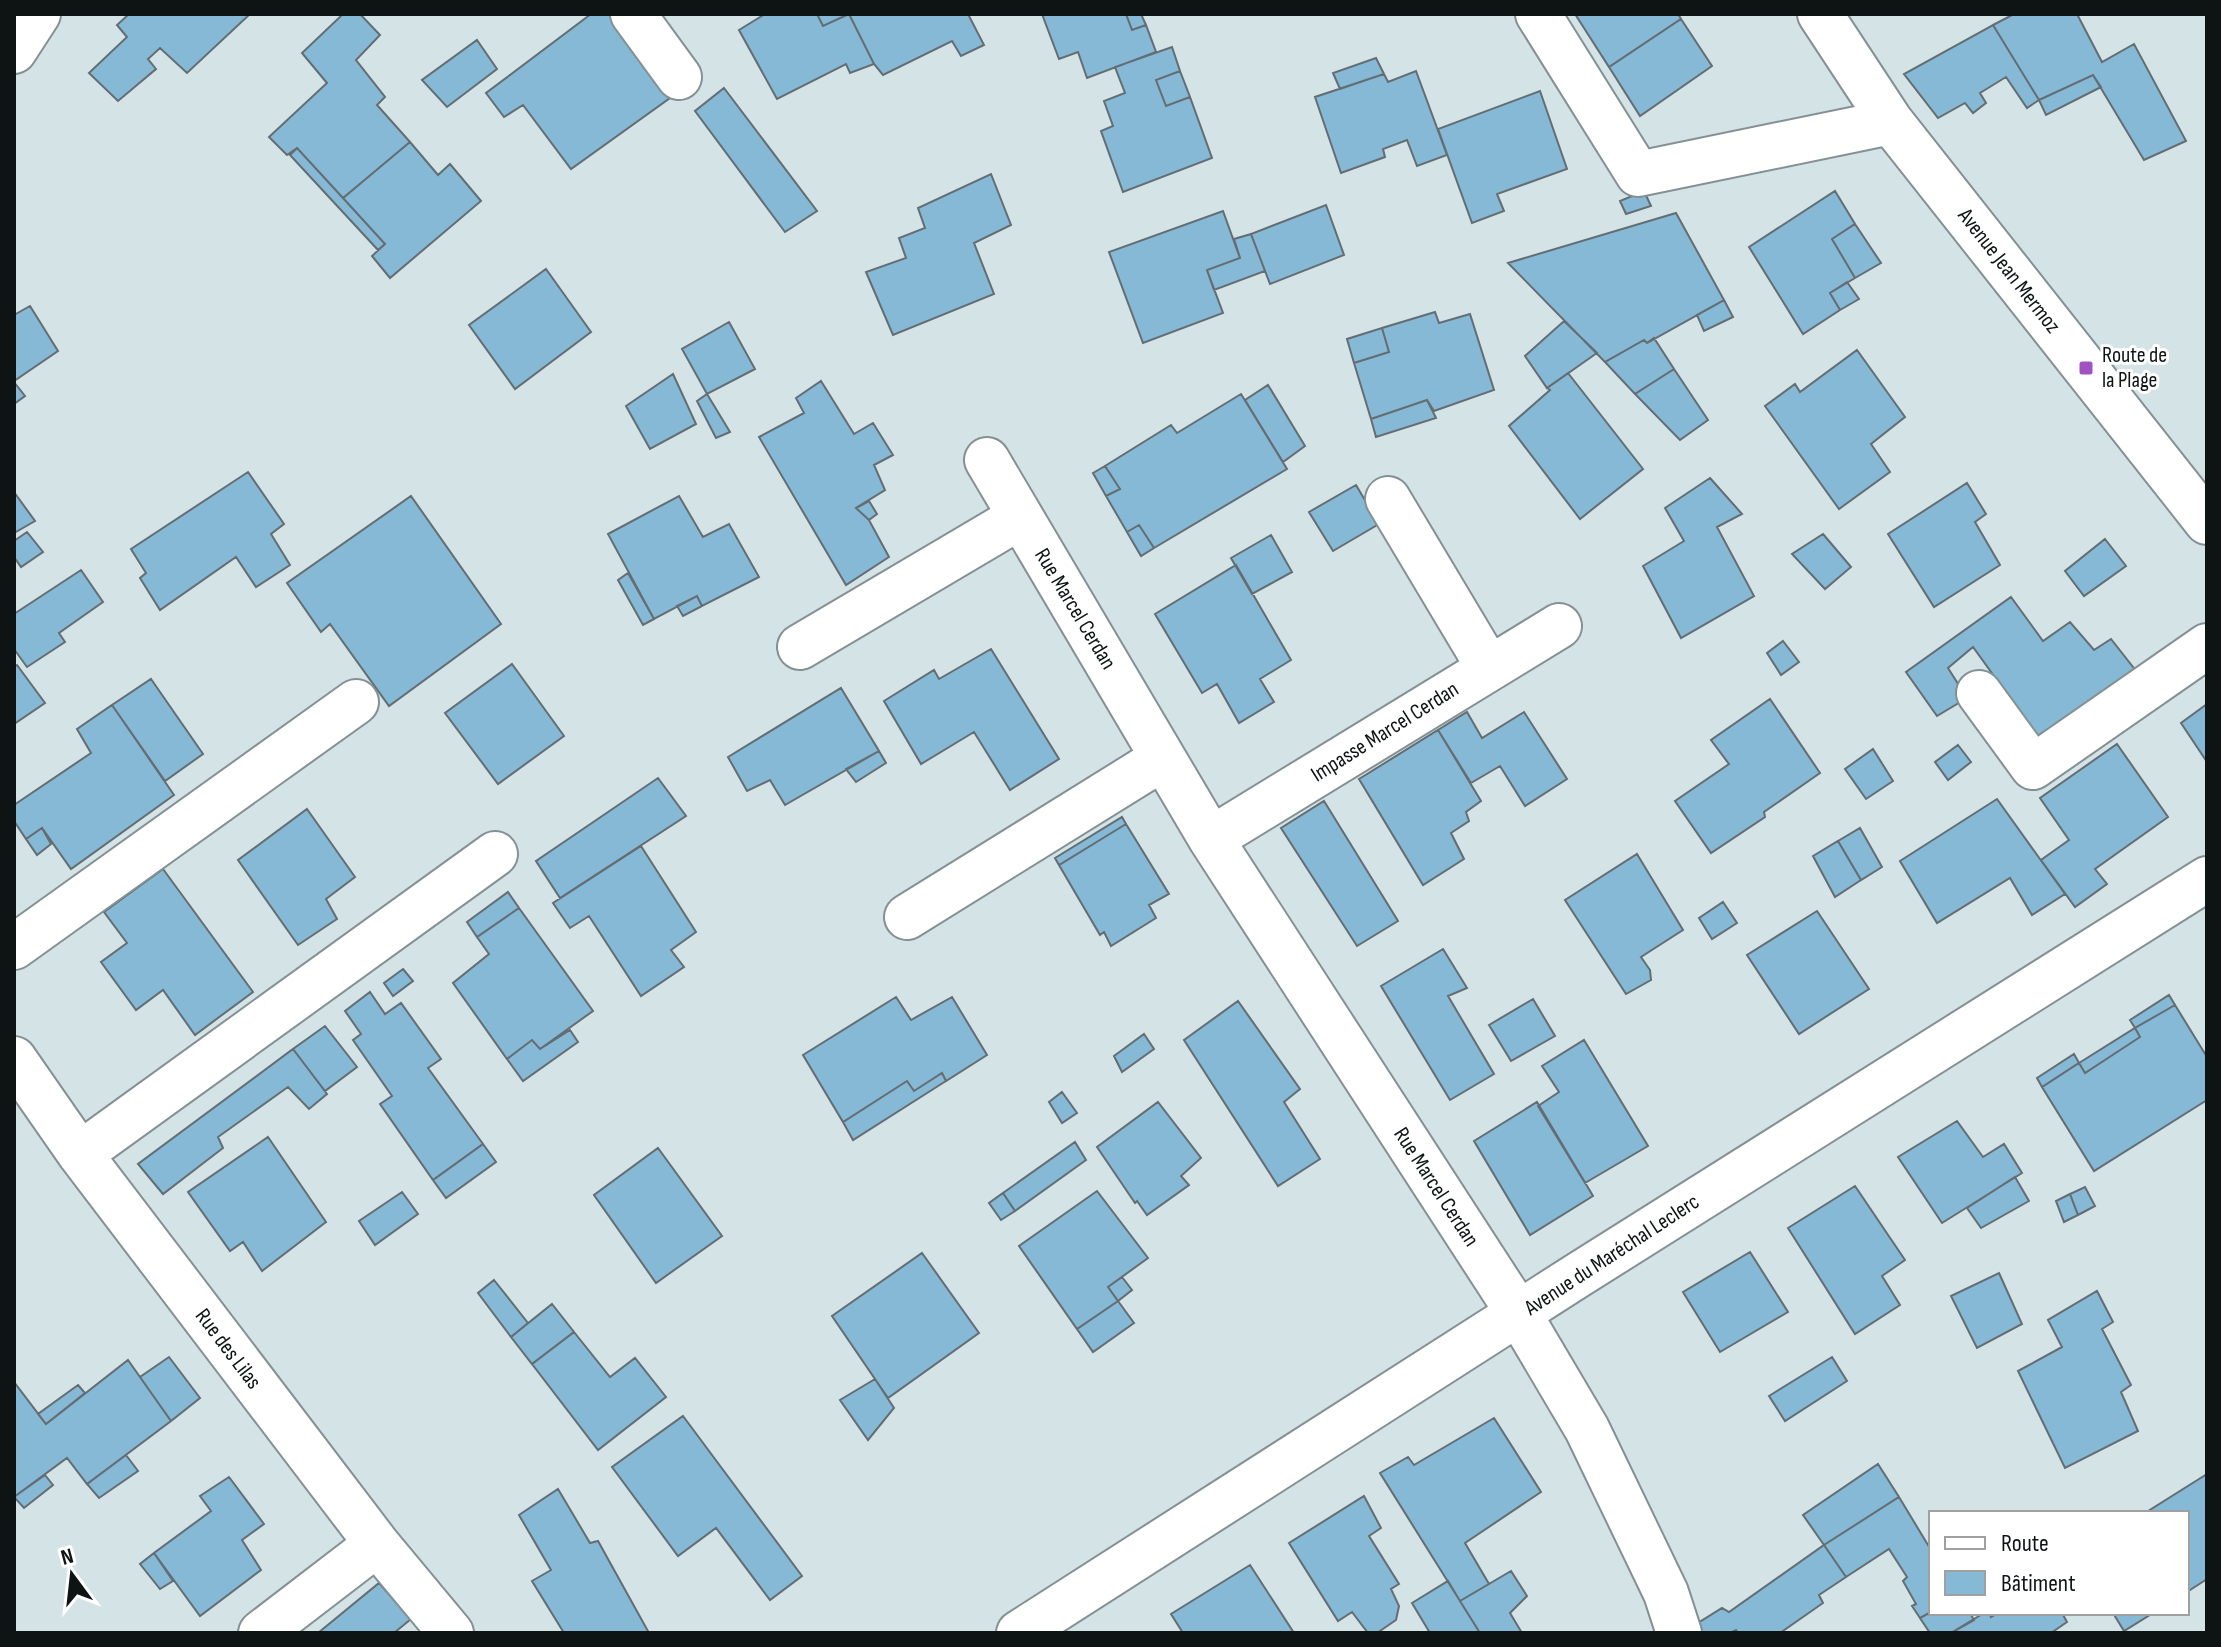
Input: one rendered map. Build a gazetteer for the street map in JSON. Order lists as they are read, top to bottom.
{
  "streets": {
    "street": [
      "Avenue Jean Mermoz",
      "Rue Marcel Cerdan",
      "Impasse Marcel Cerdan",
      "Avenue du Maréchal Leclerc",
      "Rue des Lilas"
    ]
  },
  "crossings": [
    ["Rue Marcel Cerdan", "Impasse Marcel Cerdan"],
    ["Rue Marcel Cerdan", "Avenue du Maréchal Leclerc"]
  ],
  "places": {
    "transit": ["Route de la Plage"]
  },
  "legend": ["Route", "Bâtiment"],
  "north": "top"
}
